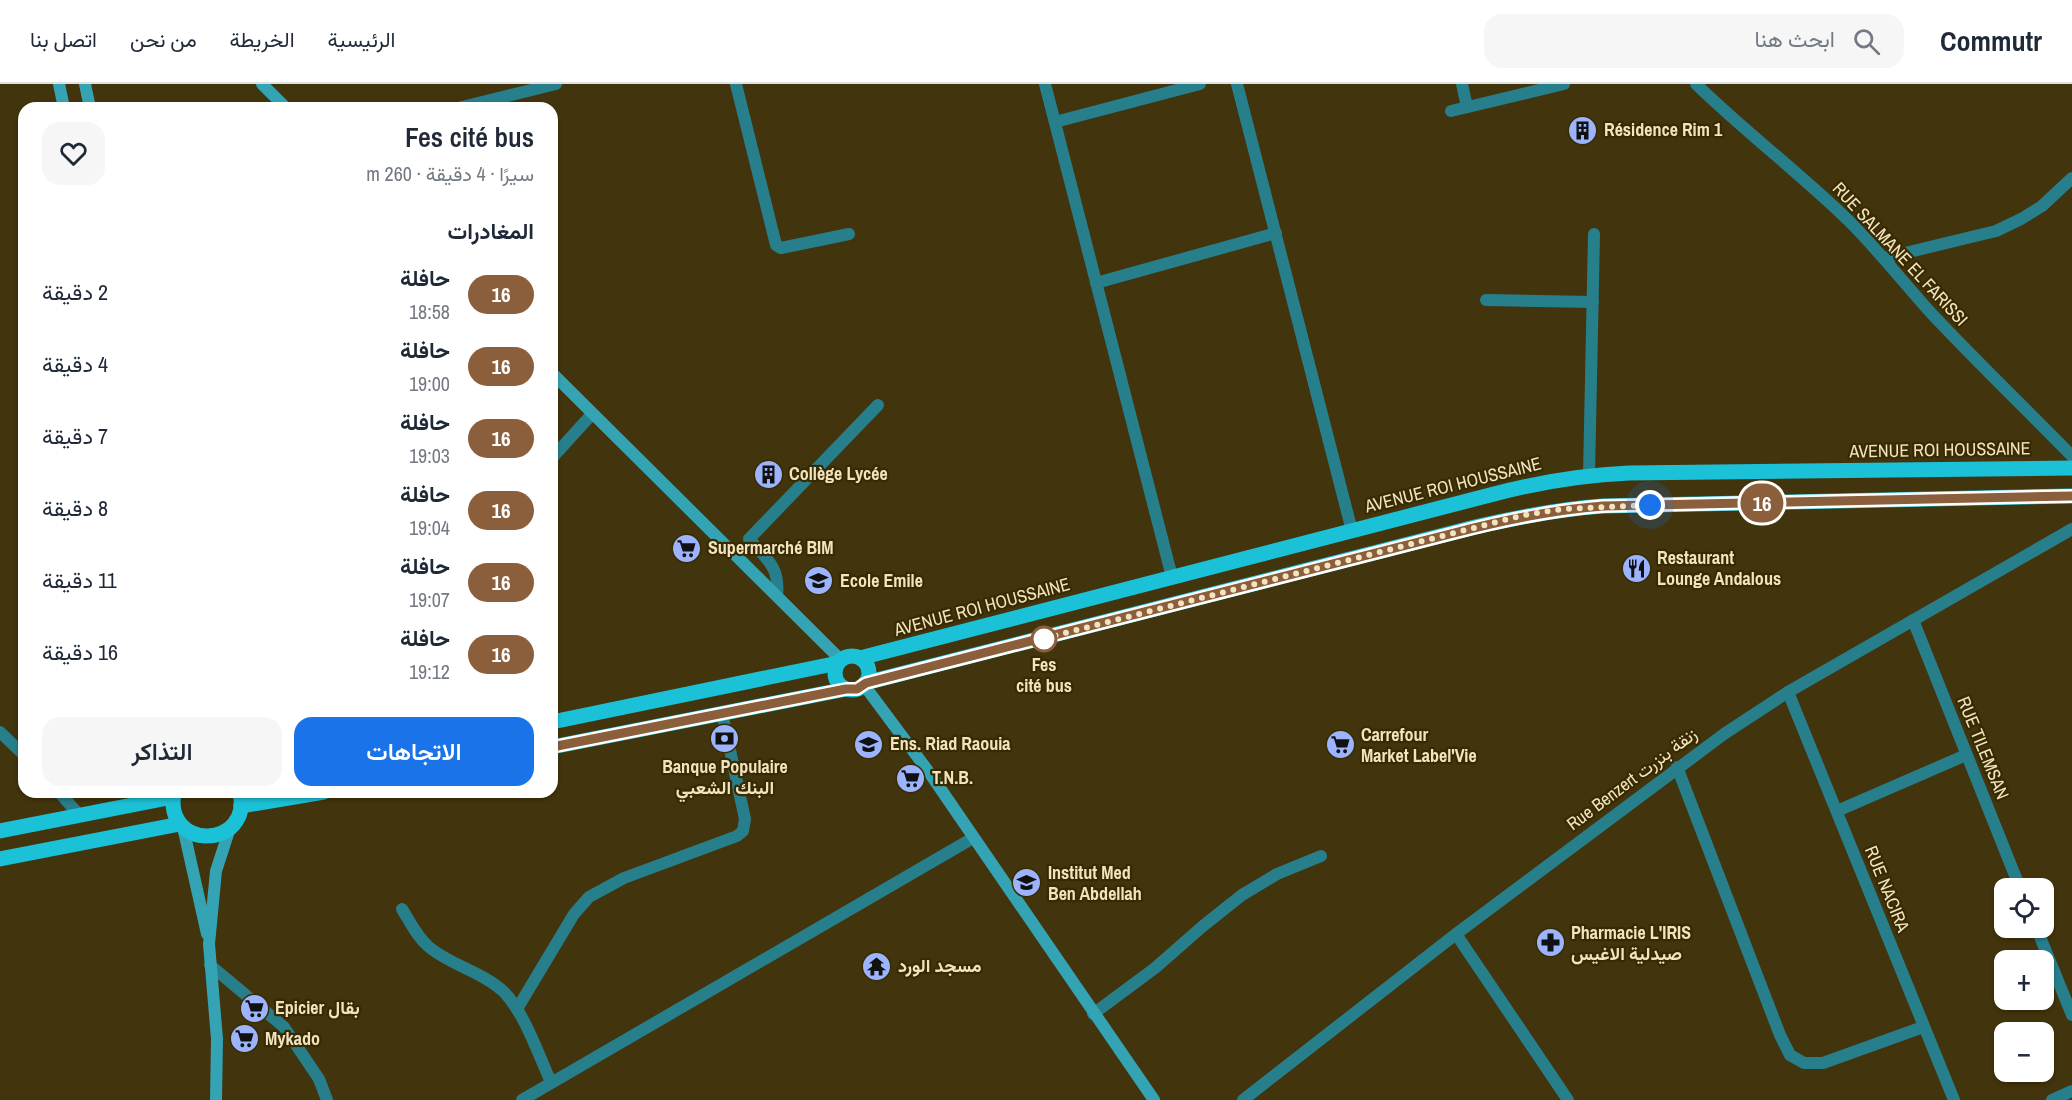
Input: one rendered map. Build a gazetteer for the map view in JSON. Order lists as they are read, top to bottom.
{
  "streets": {
    "main road": ["AVENUE ROI HOUSSAINE"],
    "street": [
      "RUE SALMANE EL FARISSI",
      "RUE TILEMSAN",
      "Rue Benzert زنقة بنزرت",
      "RUE NACIRA"
    ]
  },
  "crossings": [
    ["RUE TILEMSAN", "Rue Benzert زنقة بنزرت"],
    ["Rue Benzert زنقة بنزرت", "RUE NACIRA"]
  ],
  "places": {
    "building": ["Résidence Rim 1", "Collège Lycée"],
    "supermarket": [
      "Supermarché BIM",
      "Carrefour Market Label'Vie",
      "T.N.B.",
      "Epicier بقال",
      "Mykado"
    ],
    "restaurant": ["Restaurant Lounge Andalous"],
    "school or university": ["Ecole Emile", "Ens. Riad Raouia", "Institut Med Ben Abdellah"],
    "other": ["Fes cité bus"],
    "bank": ["Banque Populaire البنك الشعبي"],
    "pharmacy": ["Pharmacie L'IRIS صيدلية الاغيس"],
    "temple": ["مسجد الورد"]
  },
  "lines": ["bus line 16"],
  "page": {
    "header": "Commutr",
    "search": "ابحث هنا",
    "nav": [
      "الرئيسية",
      "الخريطة",
      "من نحن",
      "اتصل بنا"
    ],
    "on_map": "16",
    "heading": [
      ["Fes cité bus", "سيرًا · 4 دقيقة · 260 m"],
      "المغادرات"
    ],
    "list": [
      {
        "mark": "16",
        "name": "حافلة",
        "note": "18:58",
        "value": "2 دقيقة"
      },
      {
        "mark": "16",
        "name": "حافلة",
        "note": "19:00",
        "value": "4 دقيقة"
      },
      {
        "mark": "16",
        "name": "حافلة",
        "note": "19:03",
        "value": "7 دقيقة"
      },
      {
        "mark": "16",
        "name": "حافلة",
        "note": "19:04",
        "value": "8 دقيقة"
      },
      {
        "mark": "16",
        "name": "حافلة",
        "note": "19:07",
        "value": "11 دقيقة"
      },
      {
        "mark": "16",
        "name": "حافلة",
        "note": "19:12",
        "value": "16 دقيقة"
      }
    ],
    "buttons": ["الاتجاهات", "التذاكر"],
    "map_buttons": ["+", "−"]
  }
}
